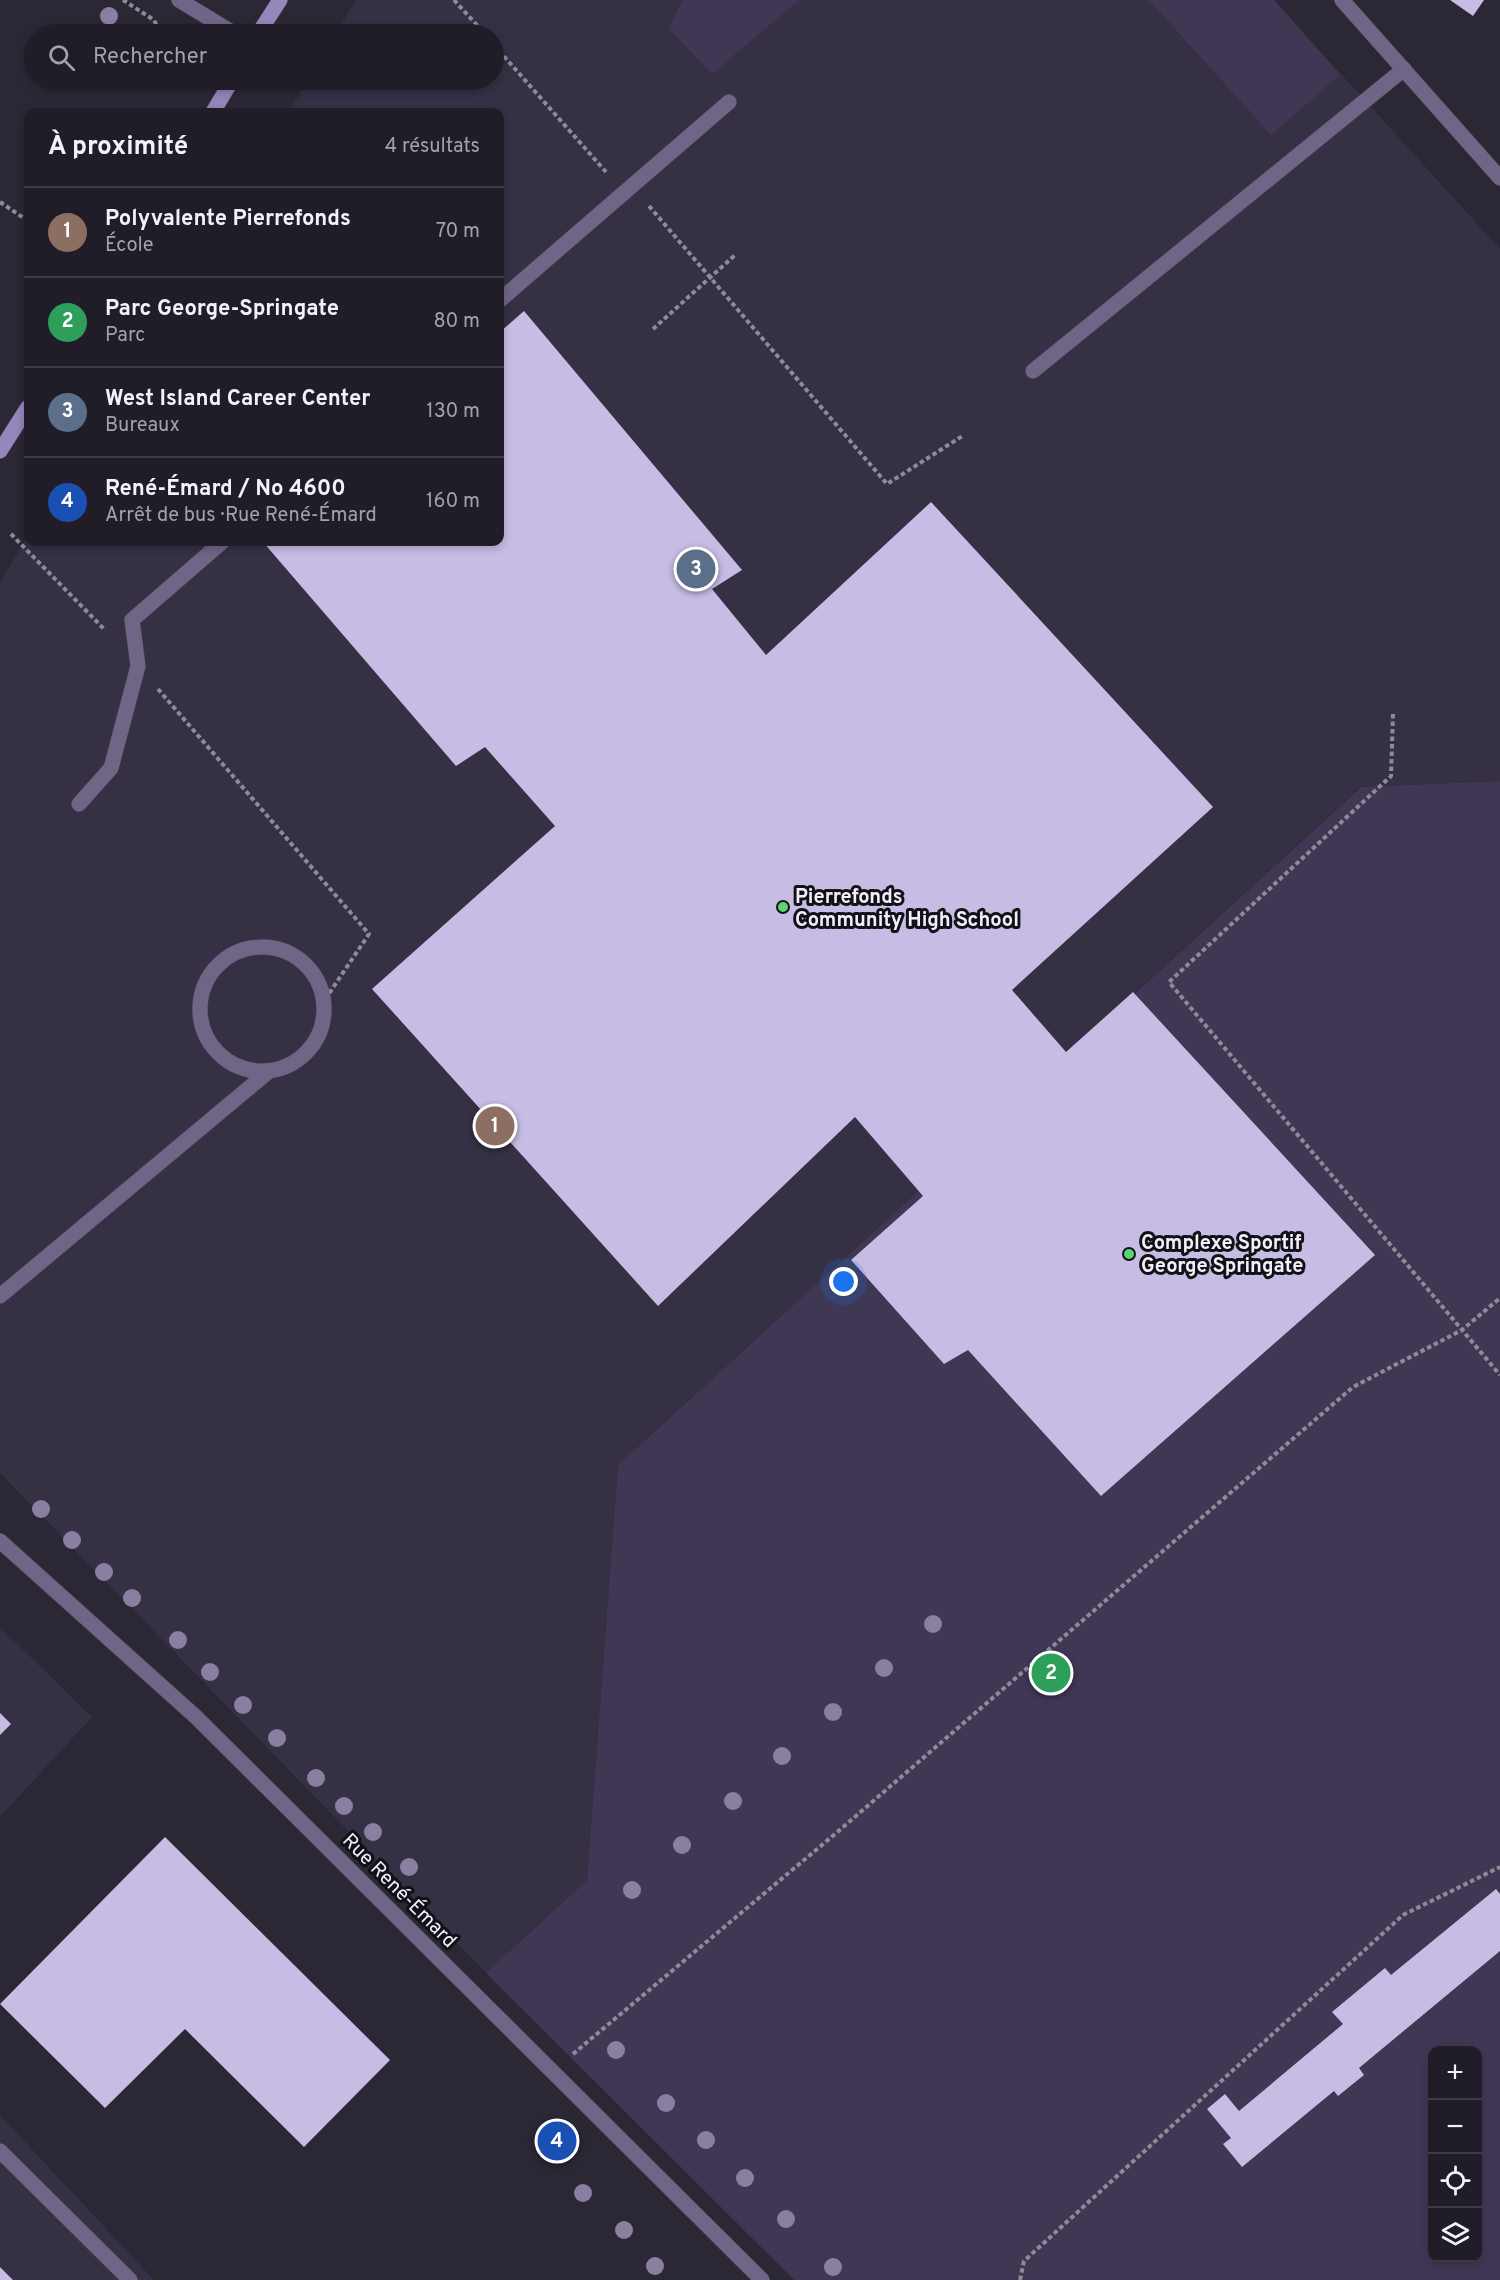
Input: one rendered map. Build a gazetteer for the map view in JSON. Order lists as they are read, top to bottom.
{
  "streets": {
    "street": ["Rue René-Émard"]
  },
  "places": ["Pierrefonds Community High School", "Complexe Sportif George Springate"],
  "page": {
    "search": "Rechercher",
    "heading": ["À proximité", "4 résultats"],
    "list": [
      {
        "mark": "1",
        "name": "Polyvalente Pierrefonds",
        "note": "École",
        "value": "70 m"
      },
      {
        "mark": "2",
        "name": "Parc George-Springate",
        "note": "Parc",
        "value": "80 m"
      },
      {
        "mark": "3",
        "name": "West Island Career Center",
        "note": "Bureaux",
        "value": "130 m"
      },
      {
        "mark": "4",
        "name": "René-Émard / No 4600",
        "note": "Arrêt de bus · Rue René-Émard",
        "value": "160 m"
      }
    ],
    "pins": [
      "3",
      "1",
      "2",
      "4"
    ],
    "map_buttons": ["+", "−"]
  }
}
